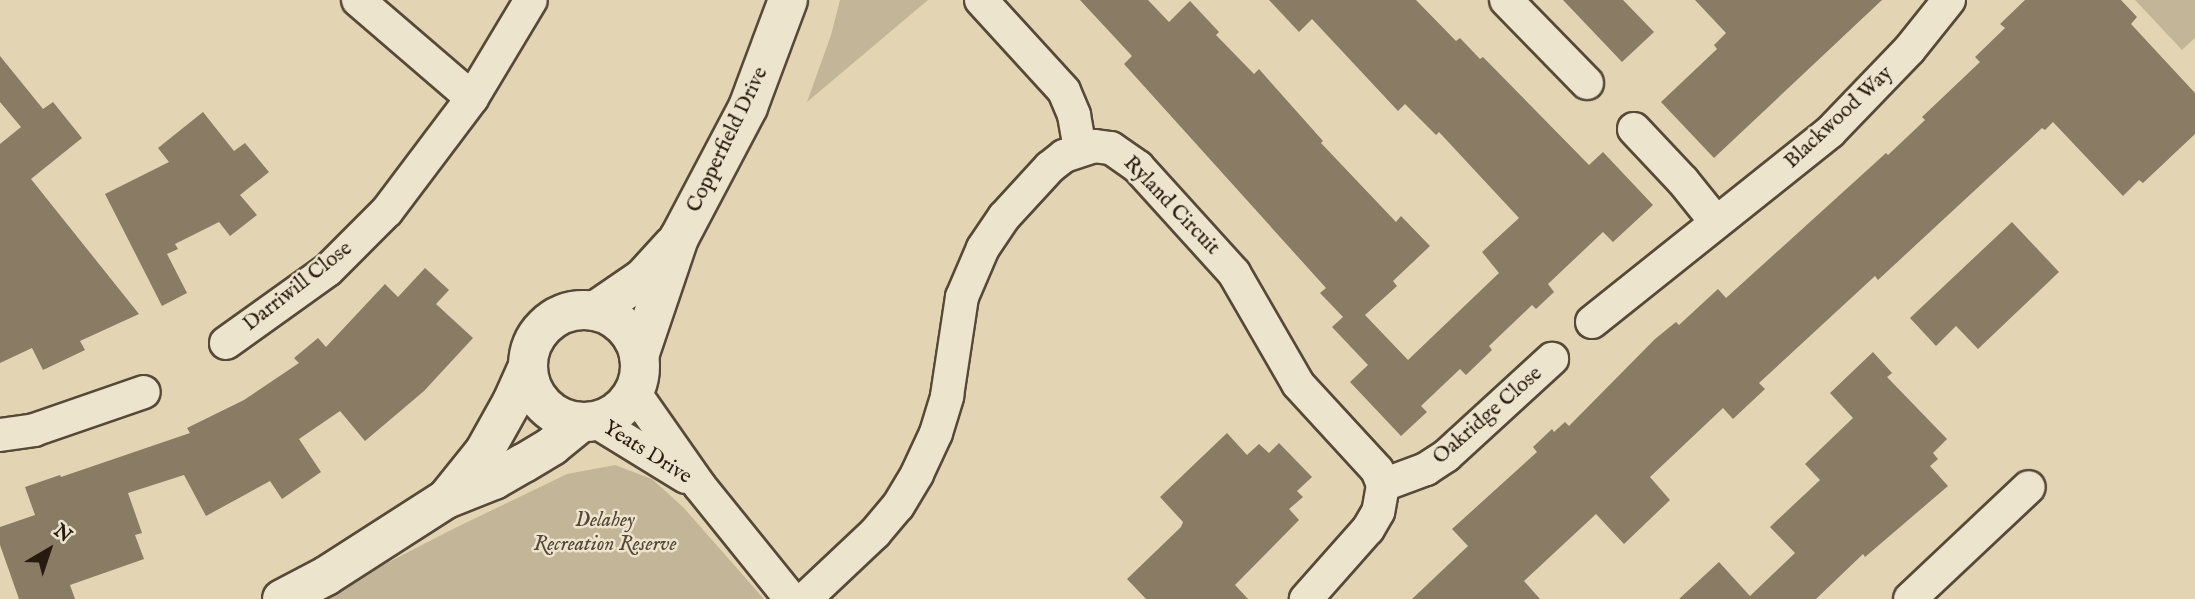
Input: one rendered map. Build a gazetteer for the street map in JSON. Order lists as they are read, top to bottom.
{
  "streets": {
    "street": [
      "Blackwood Way",
      "Copperfield Drive",
      "Ryland Circuit",
      "Darriwill Close",
      "Oakridge Close",
      "Yeats Drive"
    ]
  },
  "crossings": [
    ["Copperfield Drive", "Yeats Drive"],
    ["Ryland Circuit", "Oakridge Close"]
  ],
  "parks": ["Delahey Recreation Reserve"],
  "north": "top right"
}
